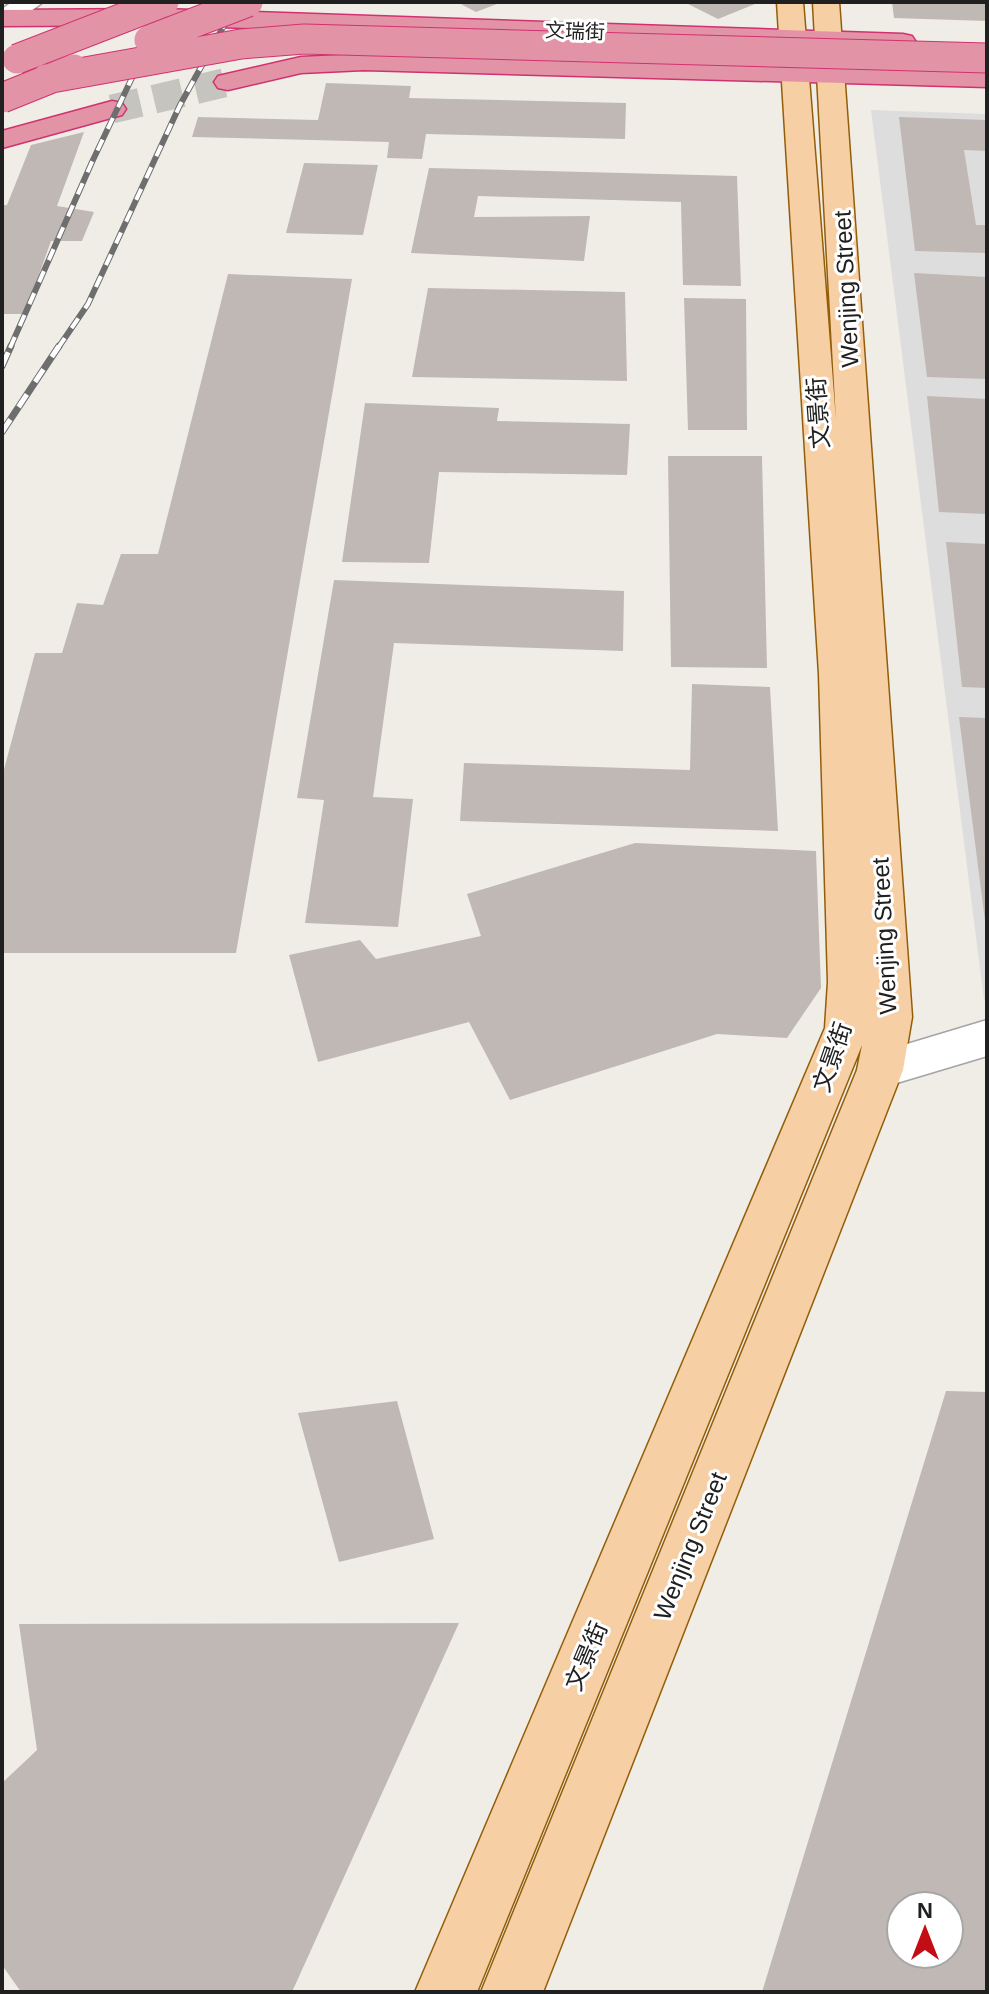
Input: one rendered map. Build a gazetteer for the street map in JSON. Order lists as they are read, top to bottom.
{
  "streets": {
    "highway": ["文瑞街"],
    "main road": ["Wenjing Street", "文景街"]
  },
  "crossings": [
    ["文瑞街", "Wenjing Street"],
    ["文瑞街", "文景街"],
    ["Wenjing Street", "文景街"]
  ],
  "north": "top"
}
